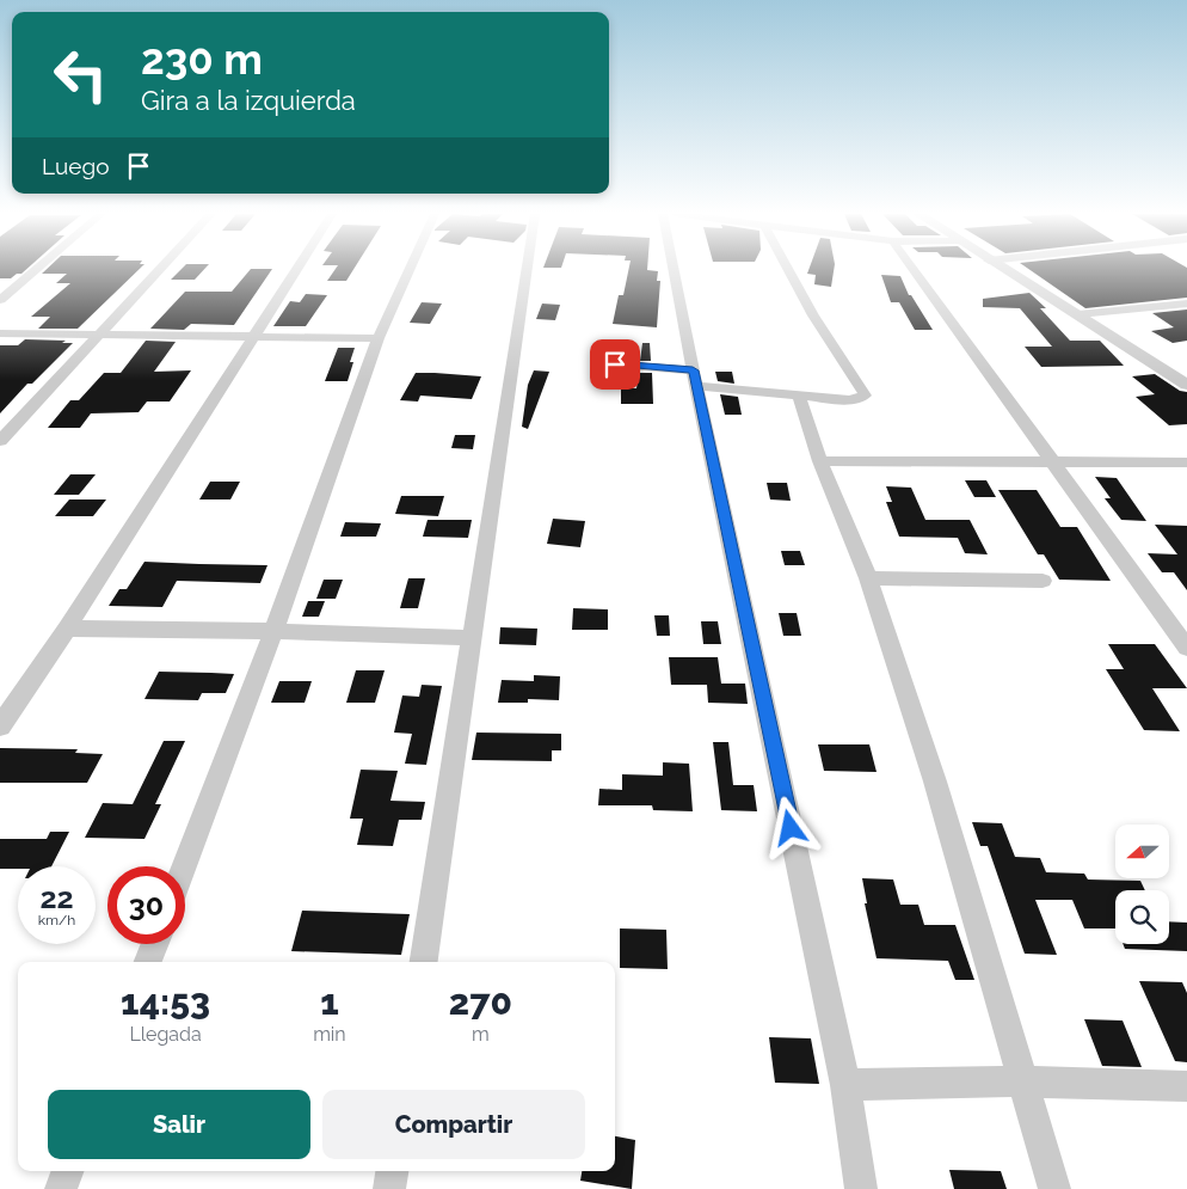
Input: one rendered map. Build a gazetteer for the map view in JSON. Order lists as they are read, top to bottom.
{
  "north": "left",
  "page": {
    "turn": ["230 m", "Gira a la izquierda"],
    "then": "Luego",
    "speed": "22 km/h",
    "limit": "30",
    "eta": [
      "14:53",
      "Llegada",
      "1",
      "min",
      "270",
      "m"
    ],
    "buttons": ["Salir", "Compartir"]
  }
}
